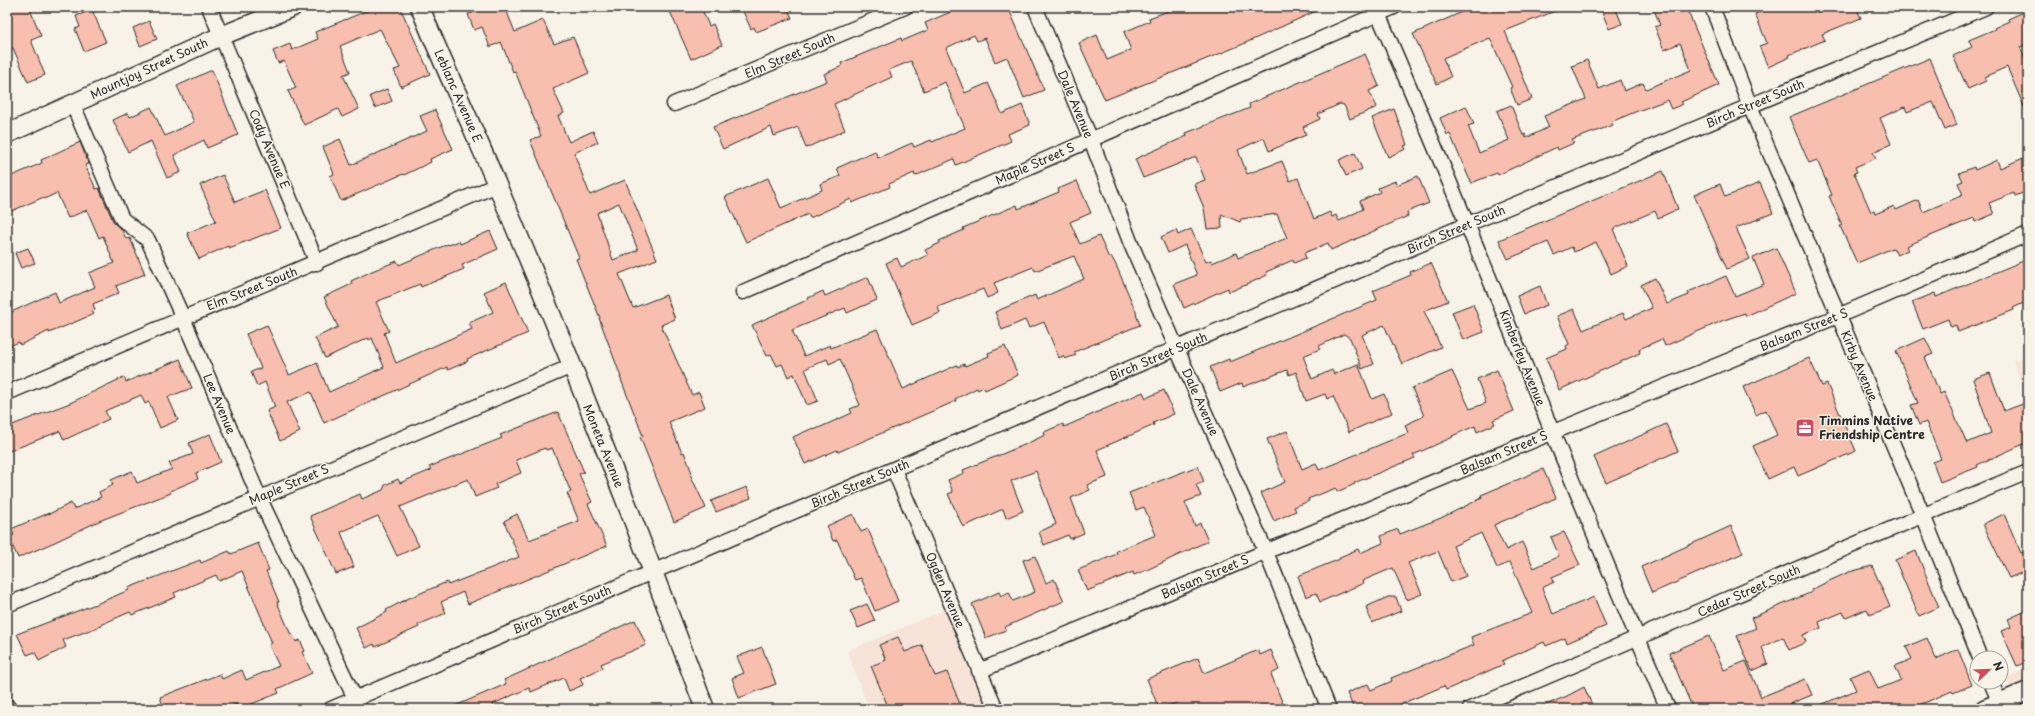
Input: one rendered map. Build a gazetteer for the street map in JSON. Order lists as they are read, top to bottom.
{
  "streets": {
    "street": [
      "Elm Street South",
      "Mountjoy Street South",
      "Leblanc Avenue E",
      "Dale Avenue",
      "Birch Street South",
      "Cody Avenue E",
      "Maple Street S",
      "Balsam Street S",
      "Kimberley Avenue",
      "Kirby Avenue",
      "Lee Avenue",
      "Moneta Avenue",
      "Ogden Avenue",
      "Cedar Street South"
    ]
  },
  "crossings": [
    ["Elm Street South", "Leblanc Avenue E"],
    ["Elm Street South", "Cody Avenue E"],
    ["Elm Street South", "Lee Avenue"],
    ["Elm Street South", "Moneta Avenue"],
    ["Mountjoy Street South", "Cody Avenue E"],
    ["Mountjoy Street South", "Lee Avenue"],
    ["Leblanc Avenue E", "Moneta Avenue"],
    ["Dale Avenue", "Birch Street South"],
    ["Dale Avenue", "Maple Street S"],
    ["Dale Avenue", "Balsam Street S"],
    ["Birch Street South", "Kimberley Avenue"],
    ["Birch Street South", "Kirby Avenue"],
    ["Birch Street South", "Lee Avenue"],
    ["Birch Street South", "Moneta Avenue"],
    ["Birch Street South", "Ogden Avenue"],
    ["Maple Street S", "Kimberley Avenue"],
    ["Maple Street S", "Lee Avenue"],
    ["Maple Street S", "Moneta Avenue"],
    ["Balsam Street S", "Kimberley Avenue"],
    ["Balsam Street S", "Kirby Avenue"],
    ["Balsam Street S", "Ogden Avenue"],
    ["Kimberley Avenue", "Cedar Street South"],
    ["Kirby Avenue", "Cedar Street South"]
  ],
  "places": {
    "office": ["Timmins Native Friendship Centre"]
  },
  "north": "top right"
}
